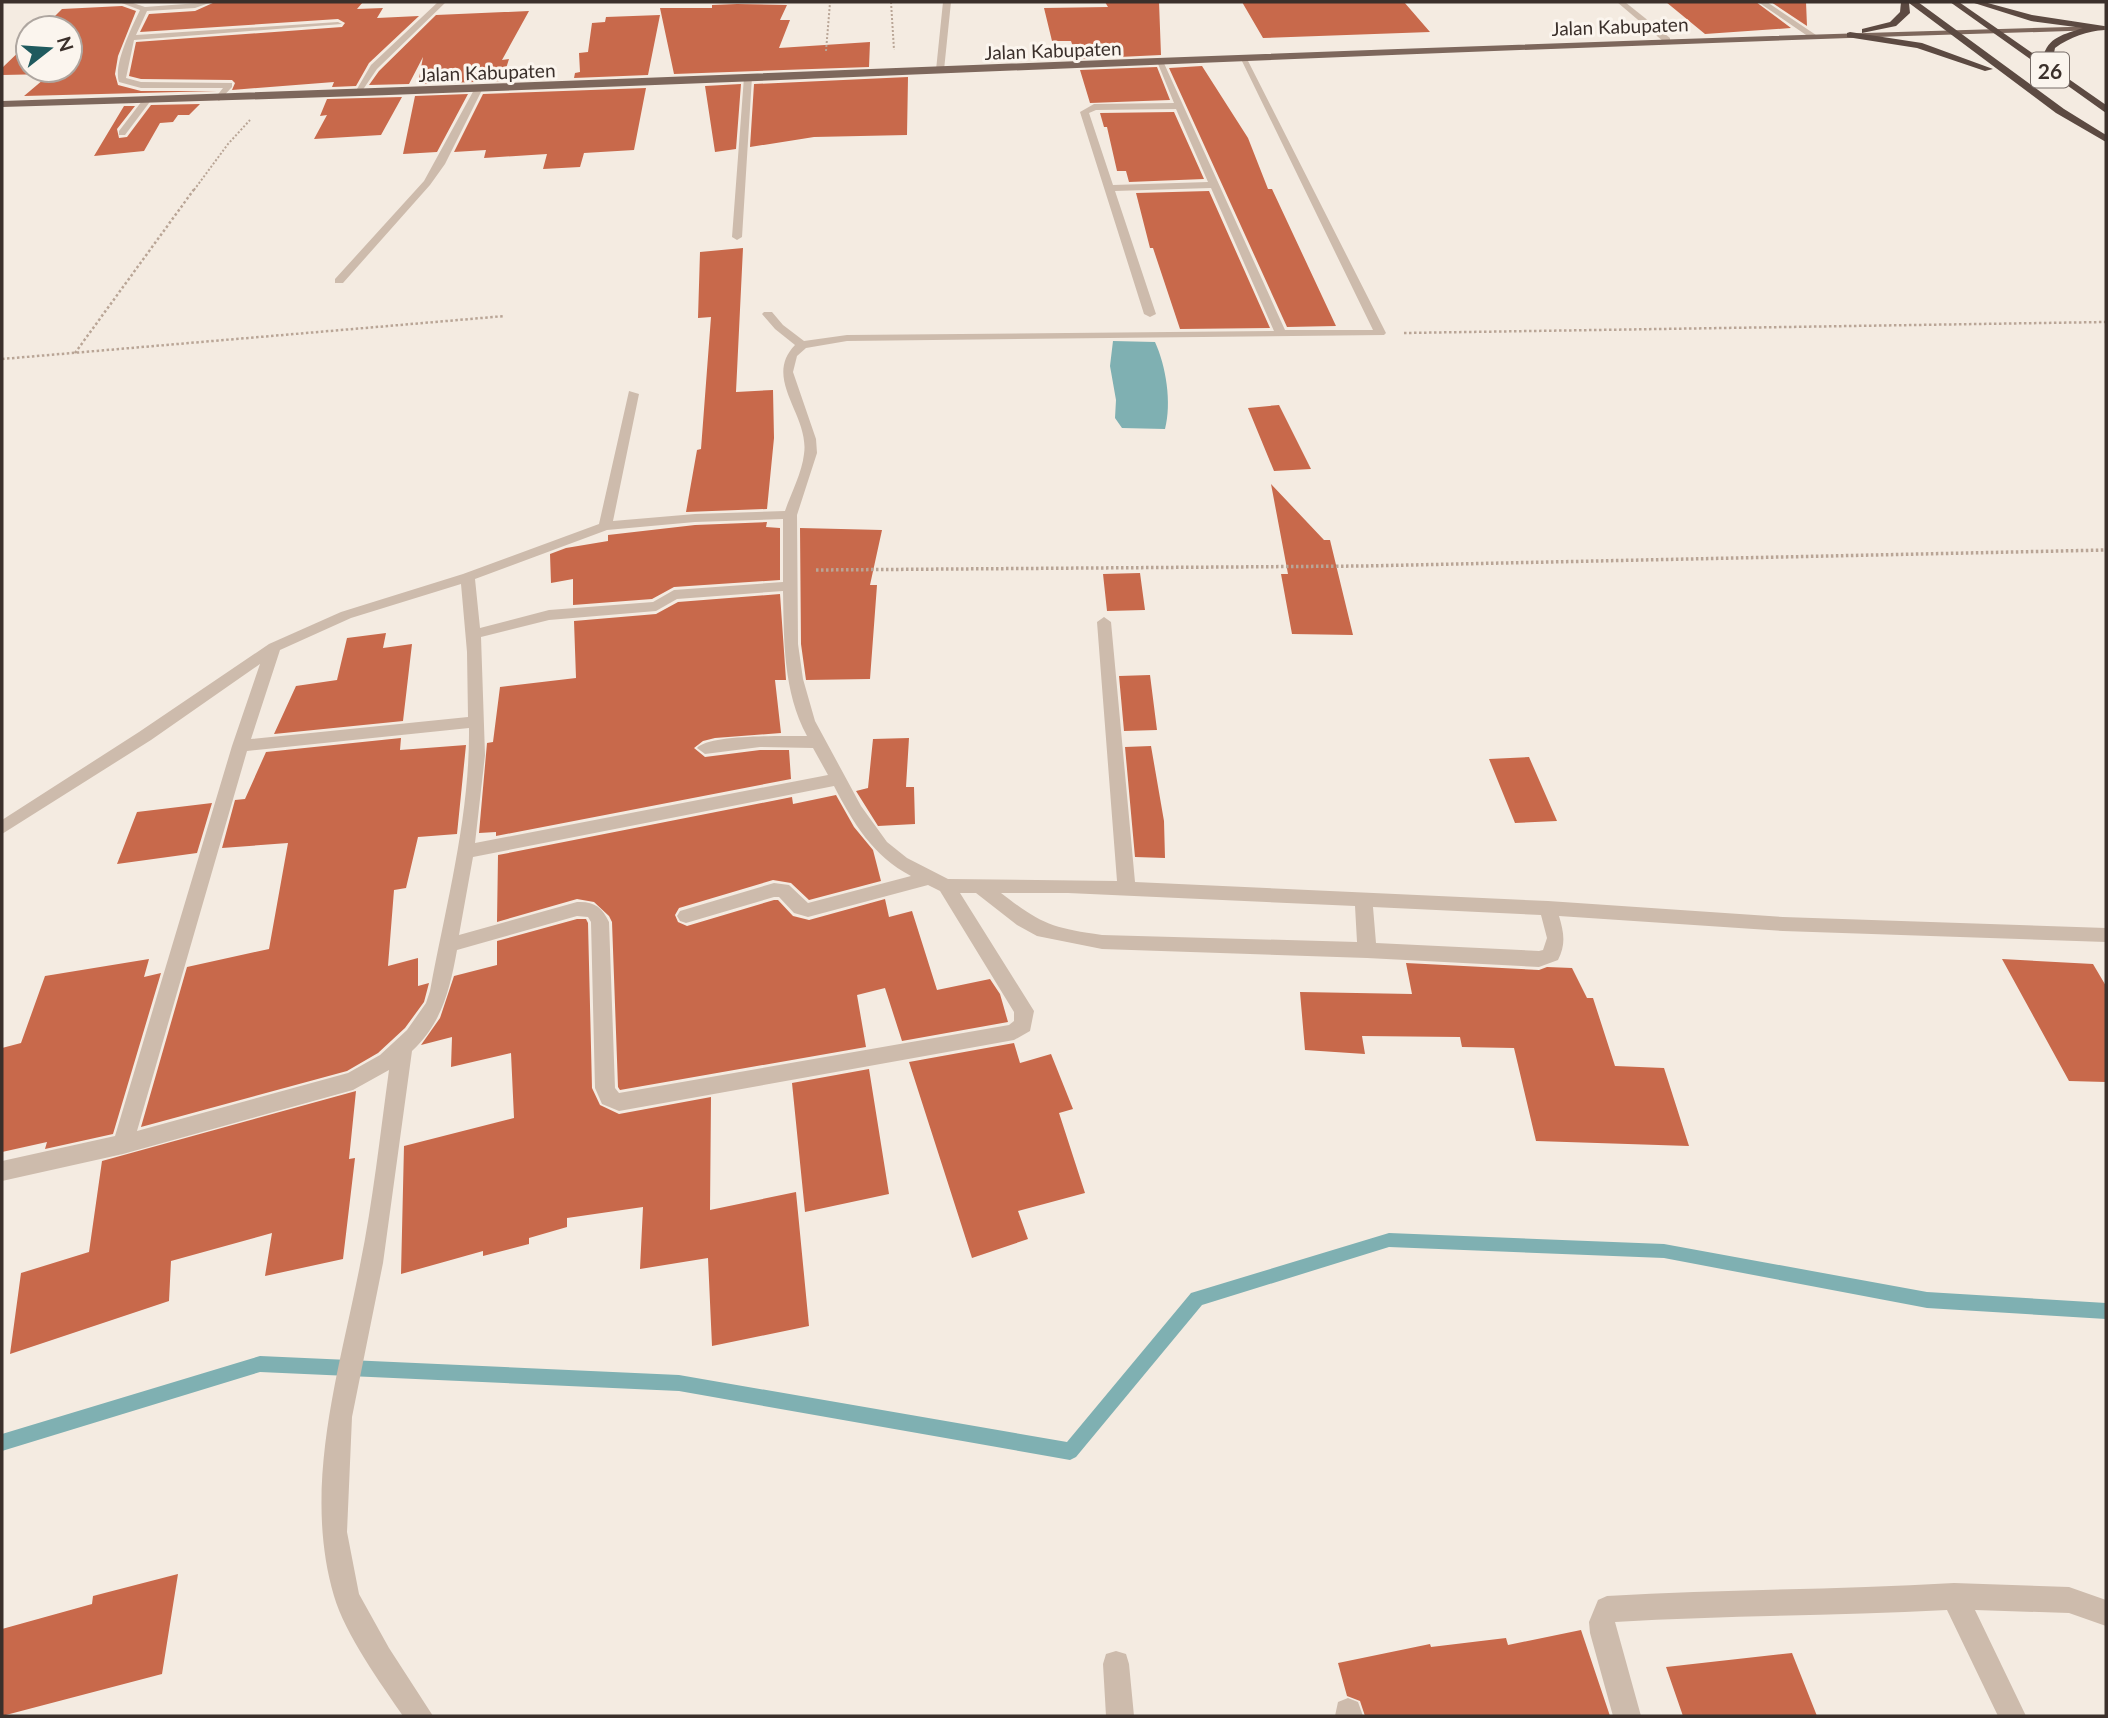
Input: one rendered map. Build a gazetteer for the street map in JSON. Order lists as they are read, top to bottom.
{
  "streets": {
    "highway": ["26"],
    "main road": ["Jalan Kabupaten"]
  },
  "crossings": [
    ["Jalan Kabupaten", "26"]
  ],
  "north": "right"
}
